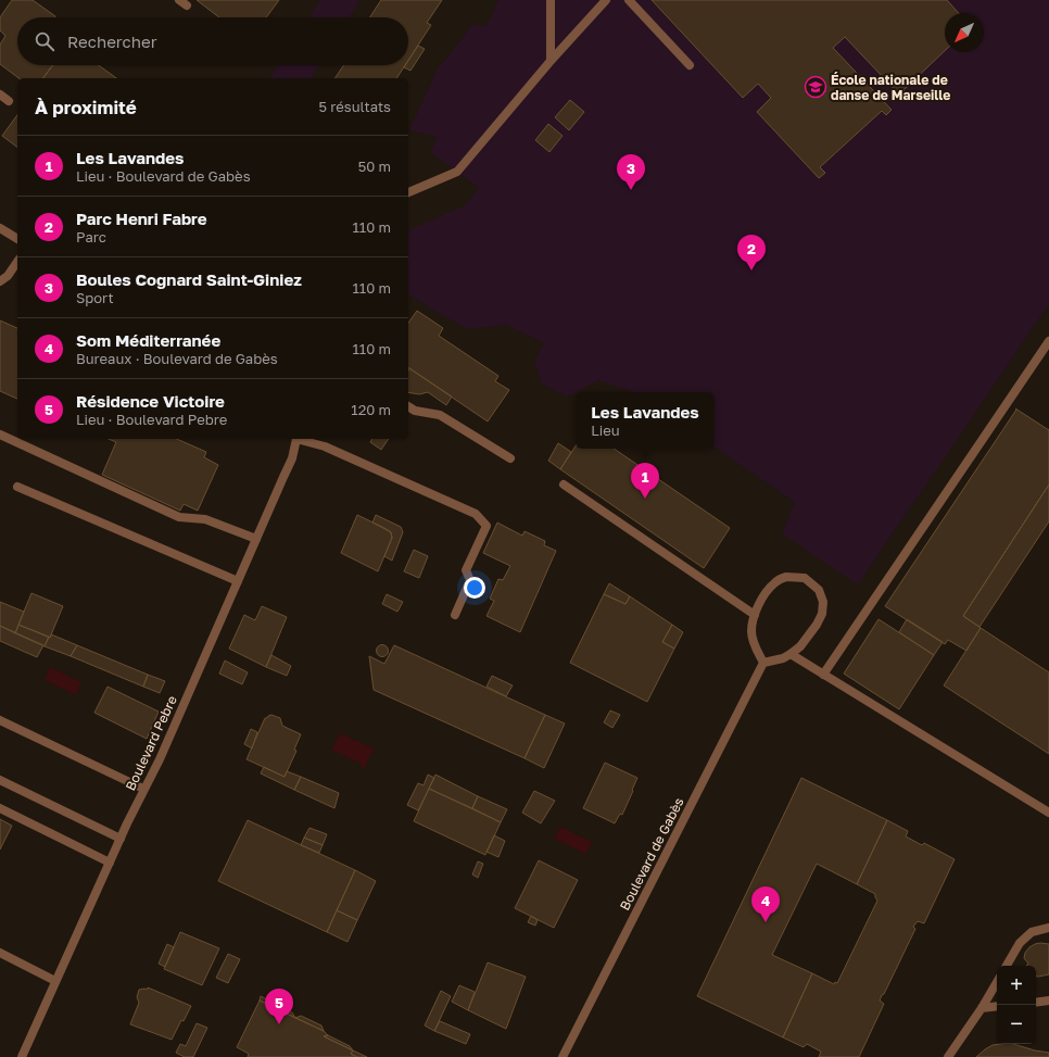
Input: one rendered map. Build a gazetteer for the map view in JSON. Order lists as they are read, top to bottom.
{
  "streets": {
    "street": ["Boulevard Pebre", "Boulevard de Gabès"]
  },
  "places": {
    "school or university": ["École nationale de danse de Marseille"]
  },
  "north": "bottom left",
  "page": {
    "search": "Rechercher",
    "heading": ["À proximité", "5 résultats"],
    "list": [
      {
        "mark": "1",
        "name": "Les Lavandes",
        "note": "Lieu · Boulevard de Gabès",
        "value": "50 m"
      },
      {
        "mark": "2",
        "name": "Parc Henri Fabre",
        "note": "Parc",
        "value": "110 m"
      },
      {
        "mark": "3",
        "name": "Boules Cognard Saint-Giniez",
        "note": "Sport",
        "value": "110 m"
      },
      {
        "mark": "4",
        "name": "Som Méditerranée",
        "note": "Bureaux · Boulevard de Gabès",
        "value": "110 m"
      },
      {
        "mark": "5",
        "name": "Résidence Victoire",
        "note": "Lieu · Boulevard Pebre",
        "value": "120 m"
      }
    ],
    "pins": [
      "3",
      "2",
      "1",
      "4",
      "5"
    ],
    "popup": ["Les Lavandes", "Lieu"],
    "map_buttons": ["+", "−"]
  }
}
